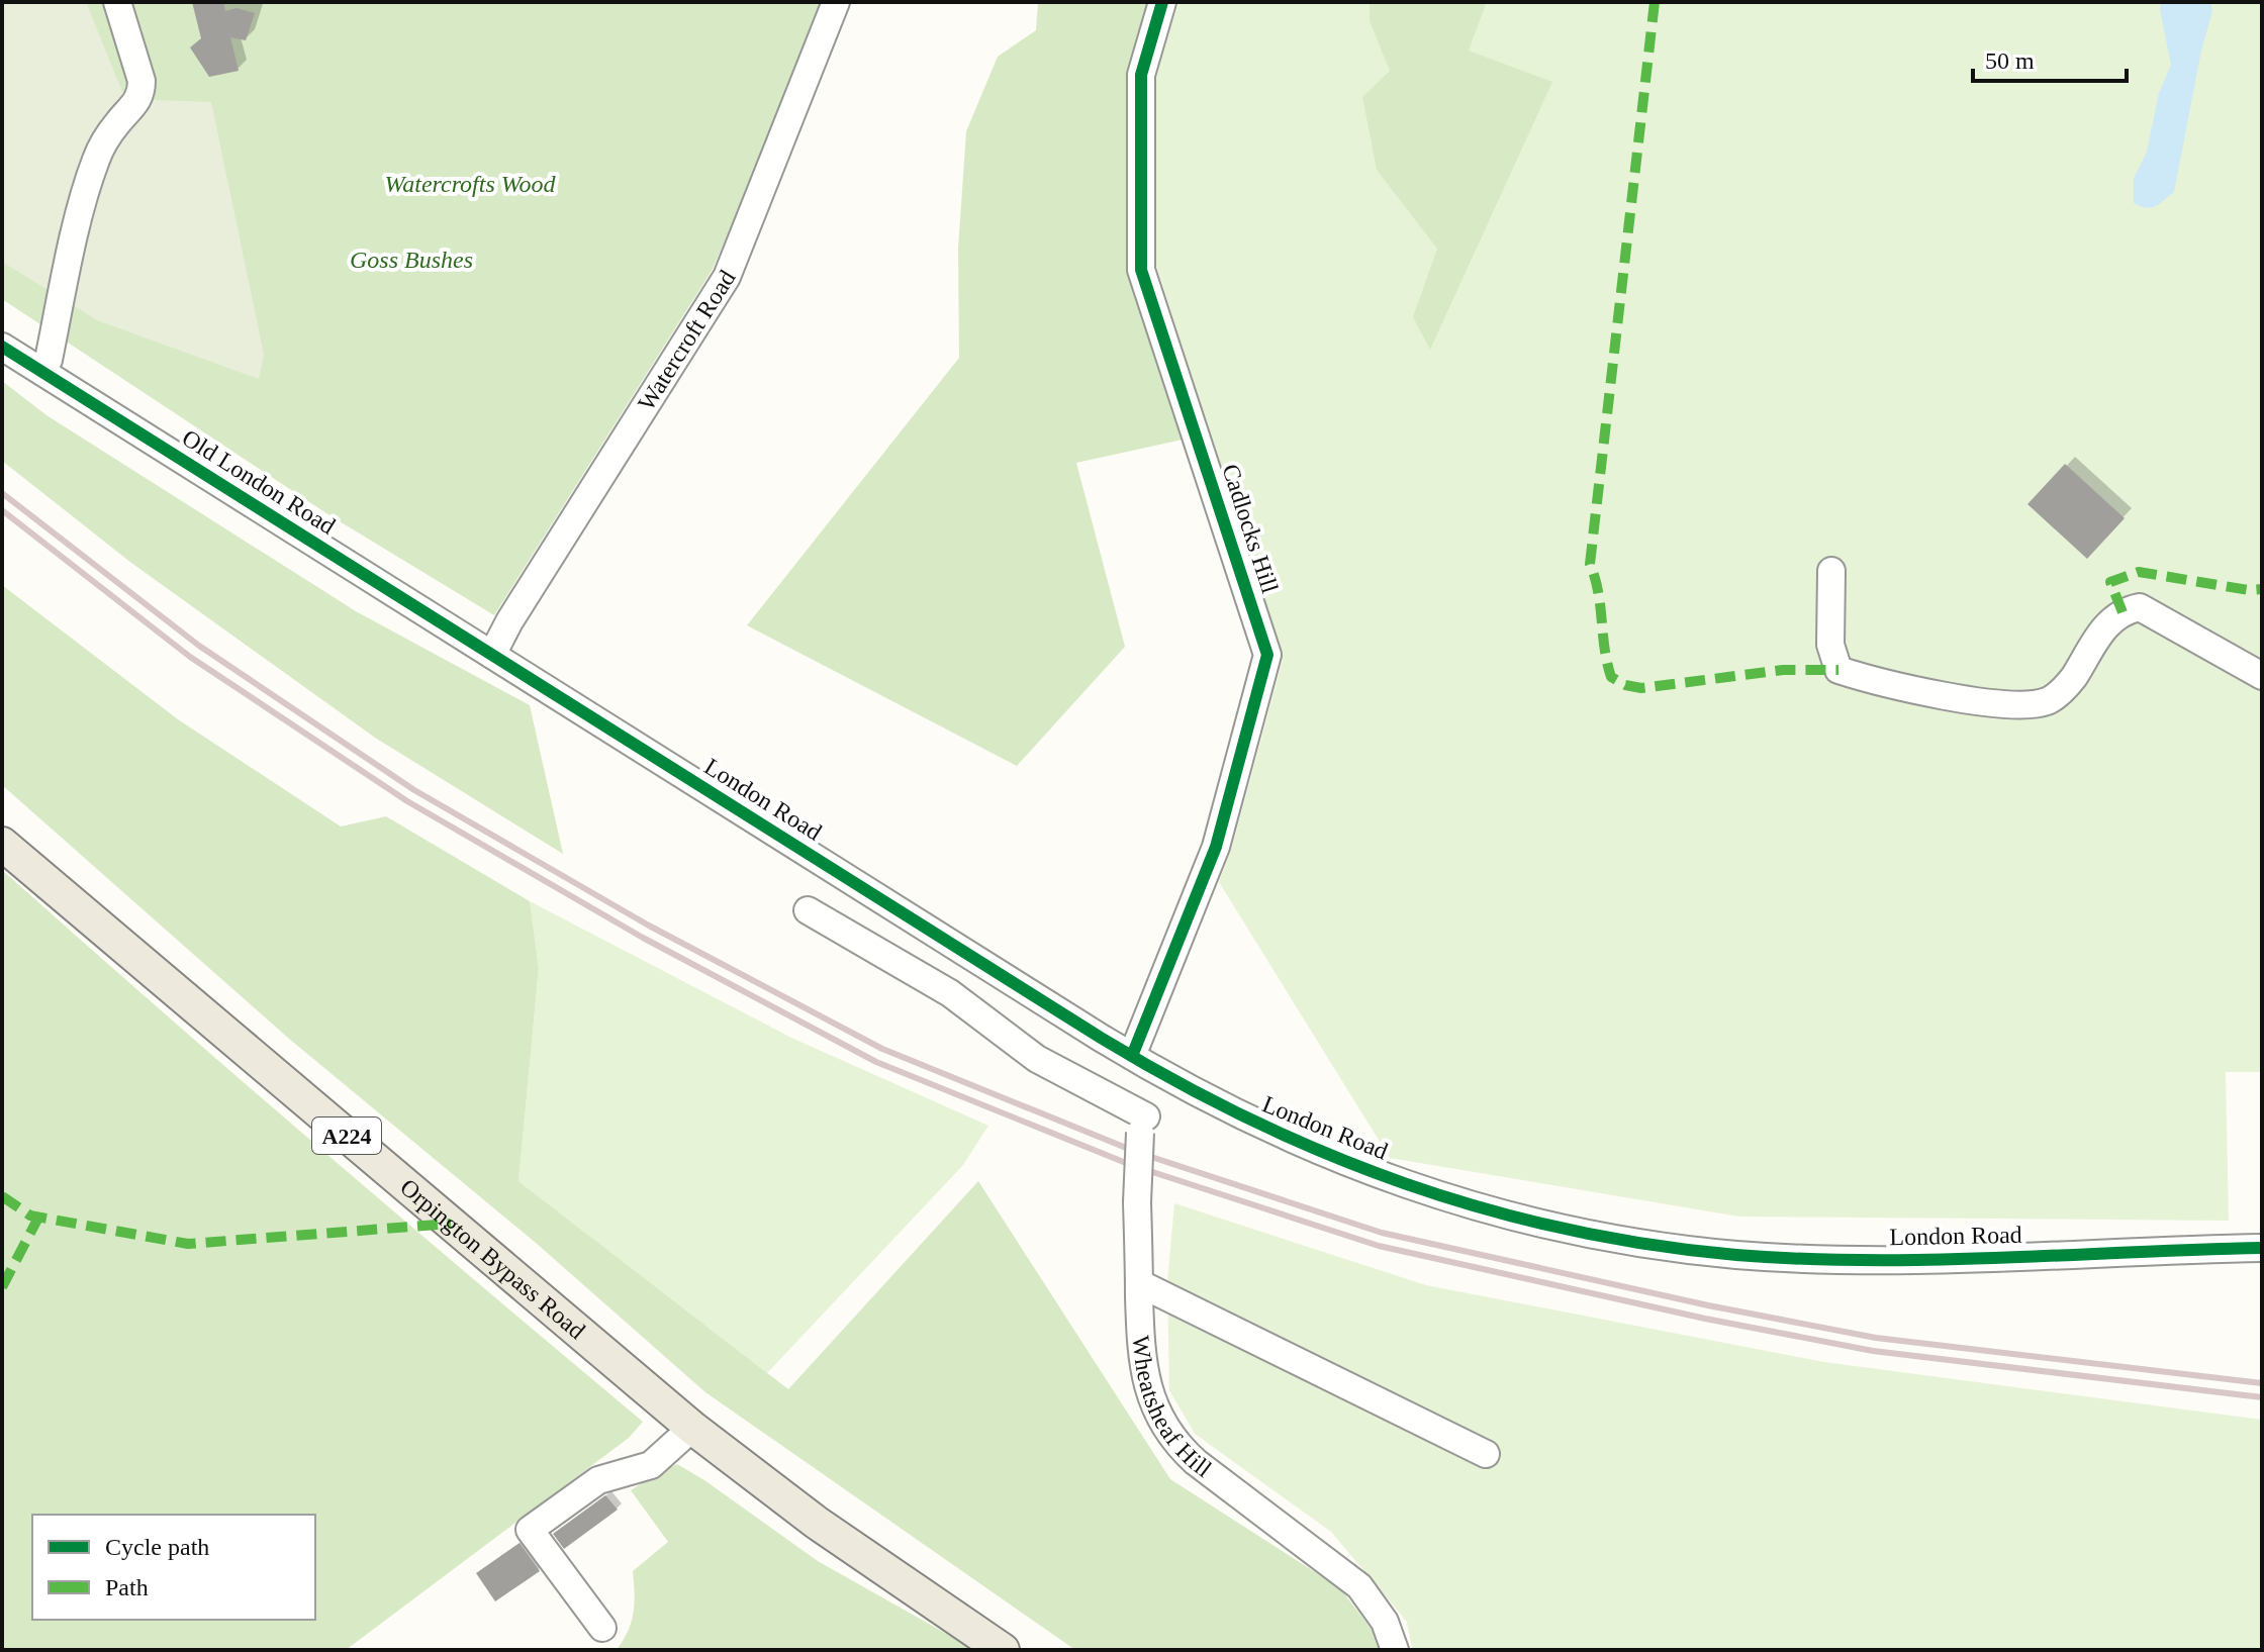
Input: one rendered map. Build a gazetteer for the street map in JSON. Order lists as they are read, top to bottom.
{
  "streets": {
    "main road": ["A224", "Orpington Bypass Road"],
    "street": [
      "Watercroft Road",
      "Old London Road",
      "Cadlocks Hill",
      "London Road",
      "Wheatsheaf Hill"
    ]
  },
  "crossings": [
    ["Watercroft Road", "Old London Road"],
    ["Watercroft Road", "London Road"],
    ["Old London Road", "London Road"],
    ["Cadlocks Hill", "London Road"],
    ["London Road", "Wheatsheaf Hill"]
  ],
  "parks": ["Watercrofts Wood", "Goss Bushes"],
  "legend": ["Cycle path", "Path"],
  "scale_bar": "50 m"
}
